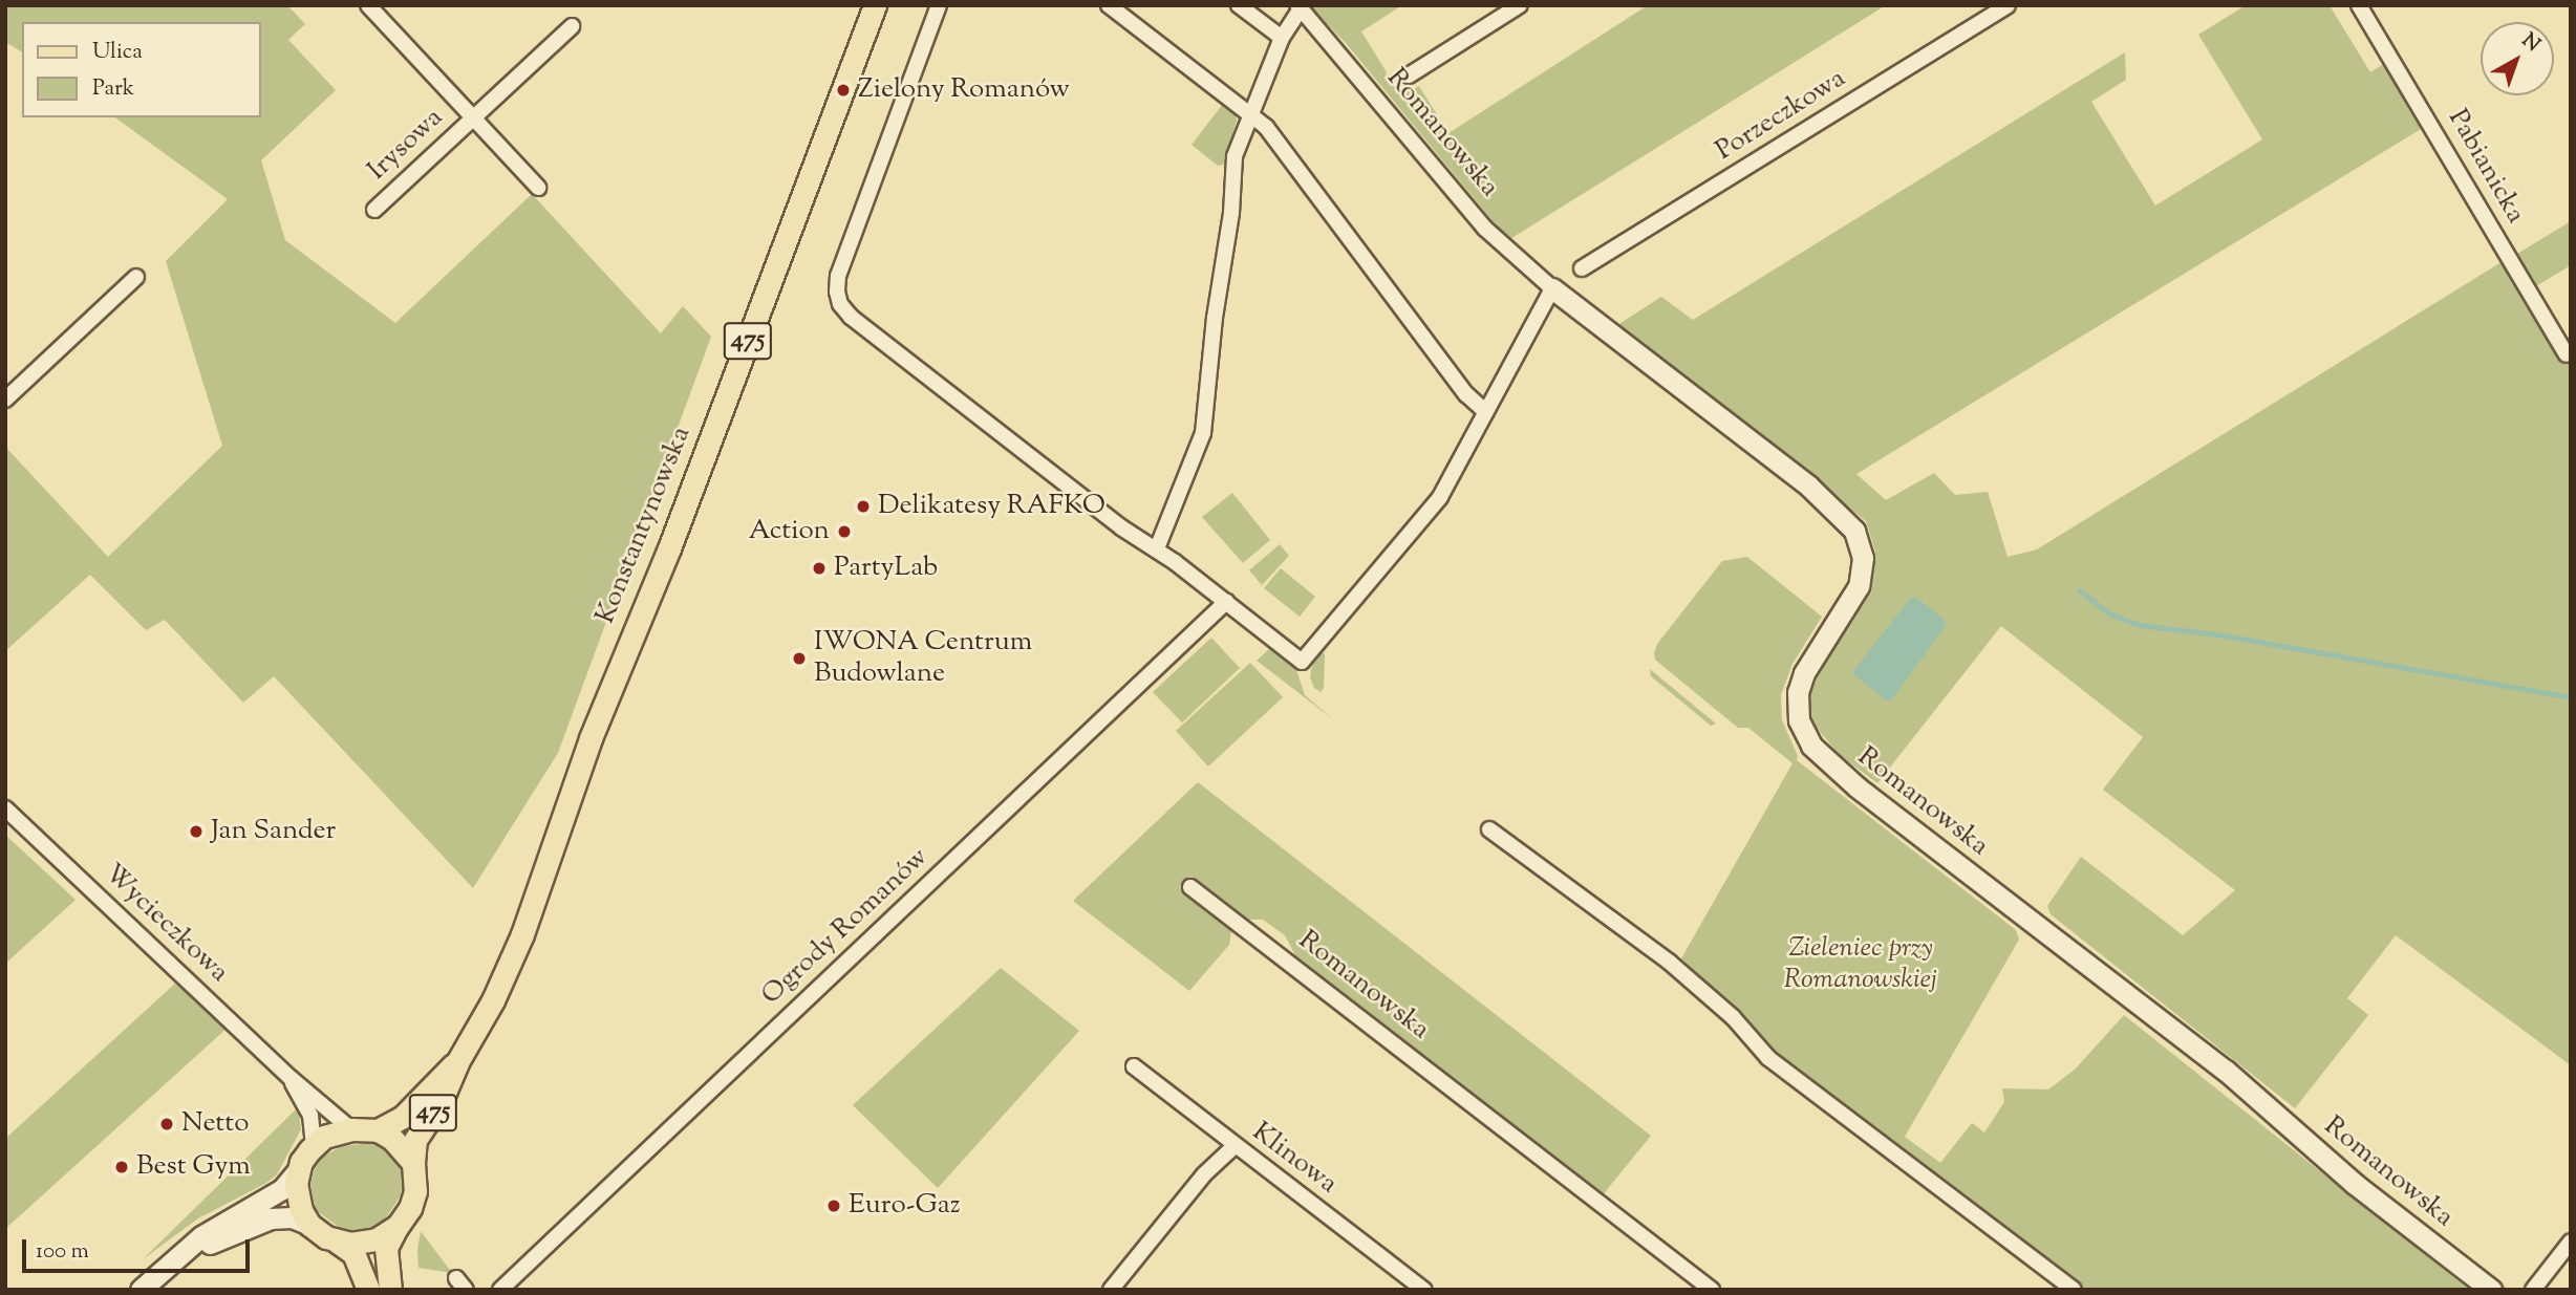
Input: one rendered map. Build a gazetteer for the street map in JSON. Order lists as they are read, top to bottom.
{
  "streets": {
    "main road": ["475", "Konstantynowska"],
    "street": [
      "Porzeczkowa",
      "Romanowska",
      "Irysowa",
      "Pabianicka",
      "Wycieczkowa",
      "Ogrody Romanów",
      "Klinowa"
    ]
  },
  "crossings": [
    ["475", "Konstantynowska"],
    ["475", "Wycieczkowa"],
    ["Konstantynowska", "Wycieczkowa"]
  ],
  "parks": ["Zieleniec przy Romanowskiej"],
  "places": [
    "Zielony Romanów",
    "Delikatesy RAFKO",
    "Action",
    "PartyLab",
    "IWONA Centrum Budowlane",
    "Jan Sander",
    "Netto",
    "Best Gym",
    "Euro-Gaz"
  ],
  "legend": ["Ulica", "Park"],
  "scale_bar": "100 m",
  "north": "top right"
}
